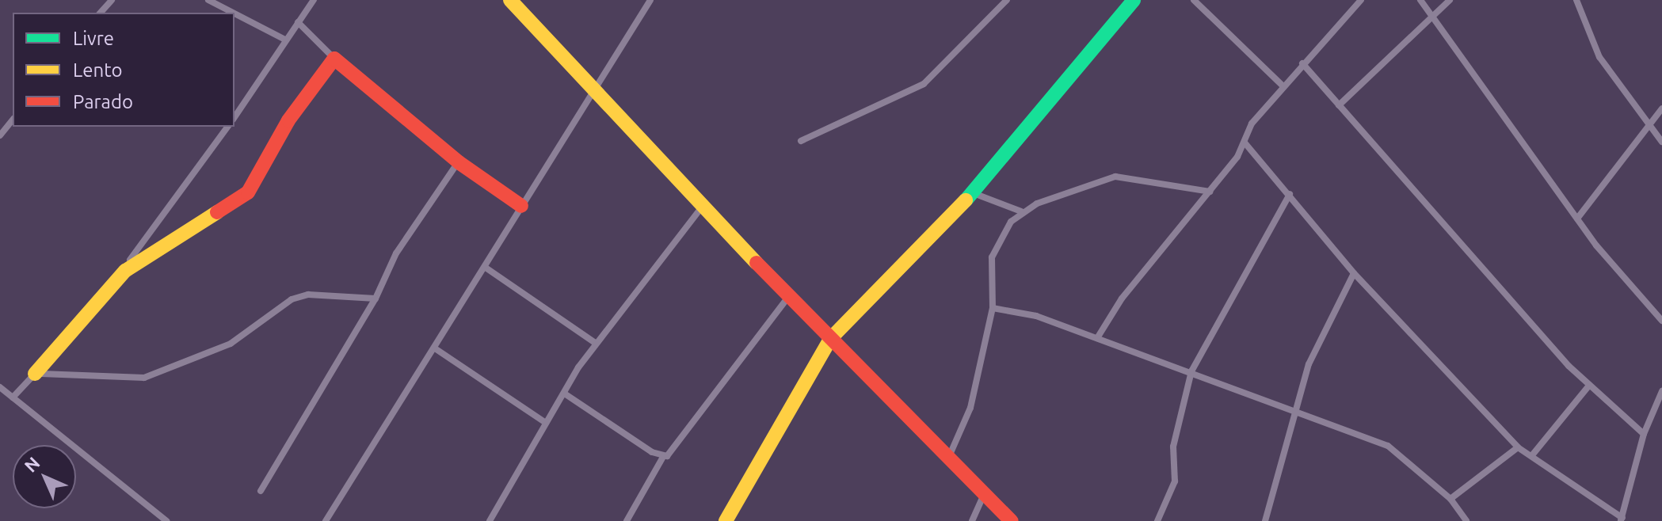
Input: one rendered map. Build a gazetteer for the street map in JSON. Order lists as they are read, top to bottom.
{
  "legend": ["Livre", "Lento", "Parado"],
  "north": "top left"
}
